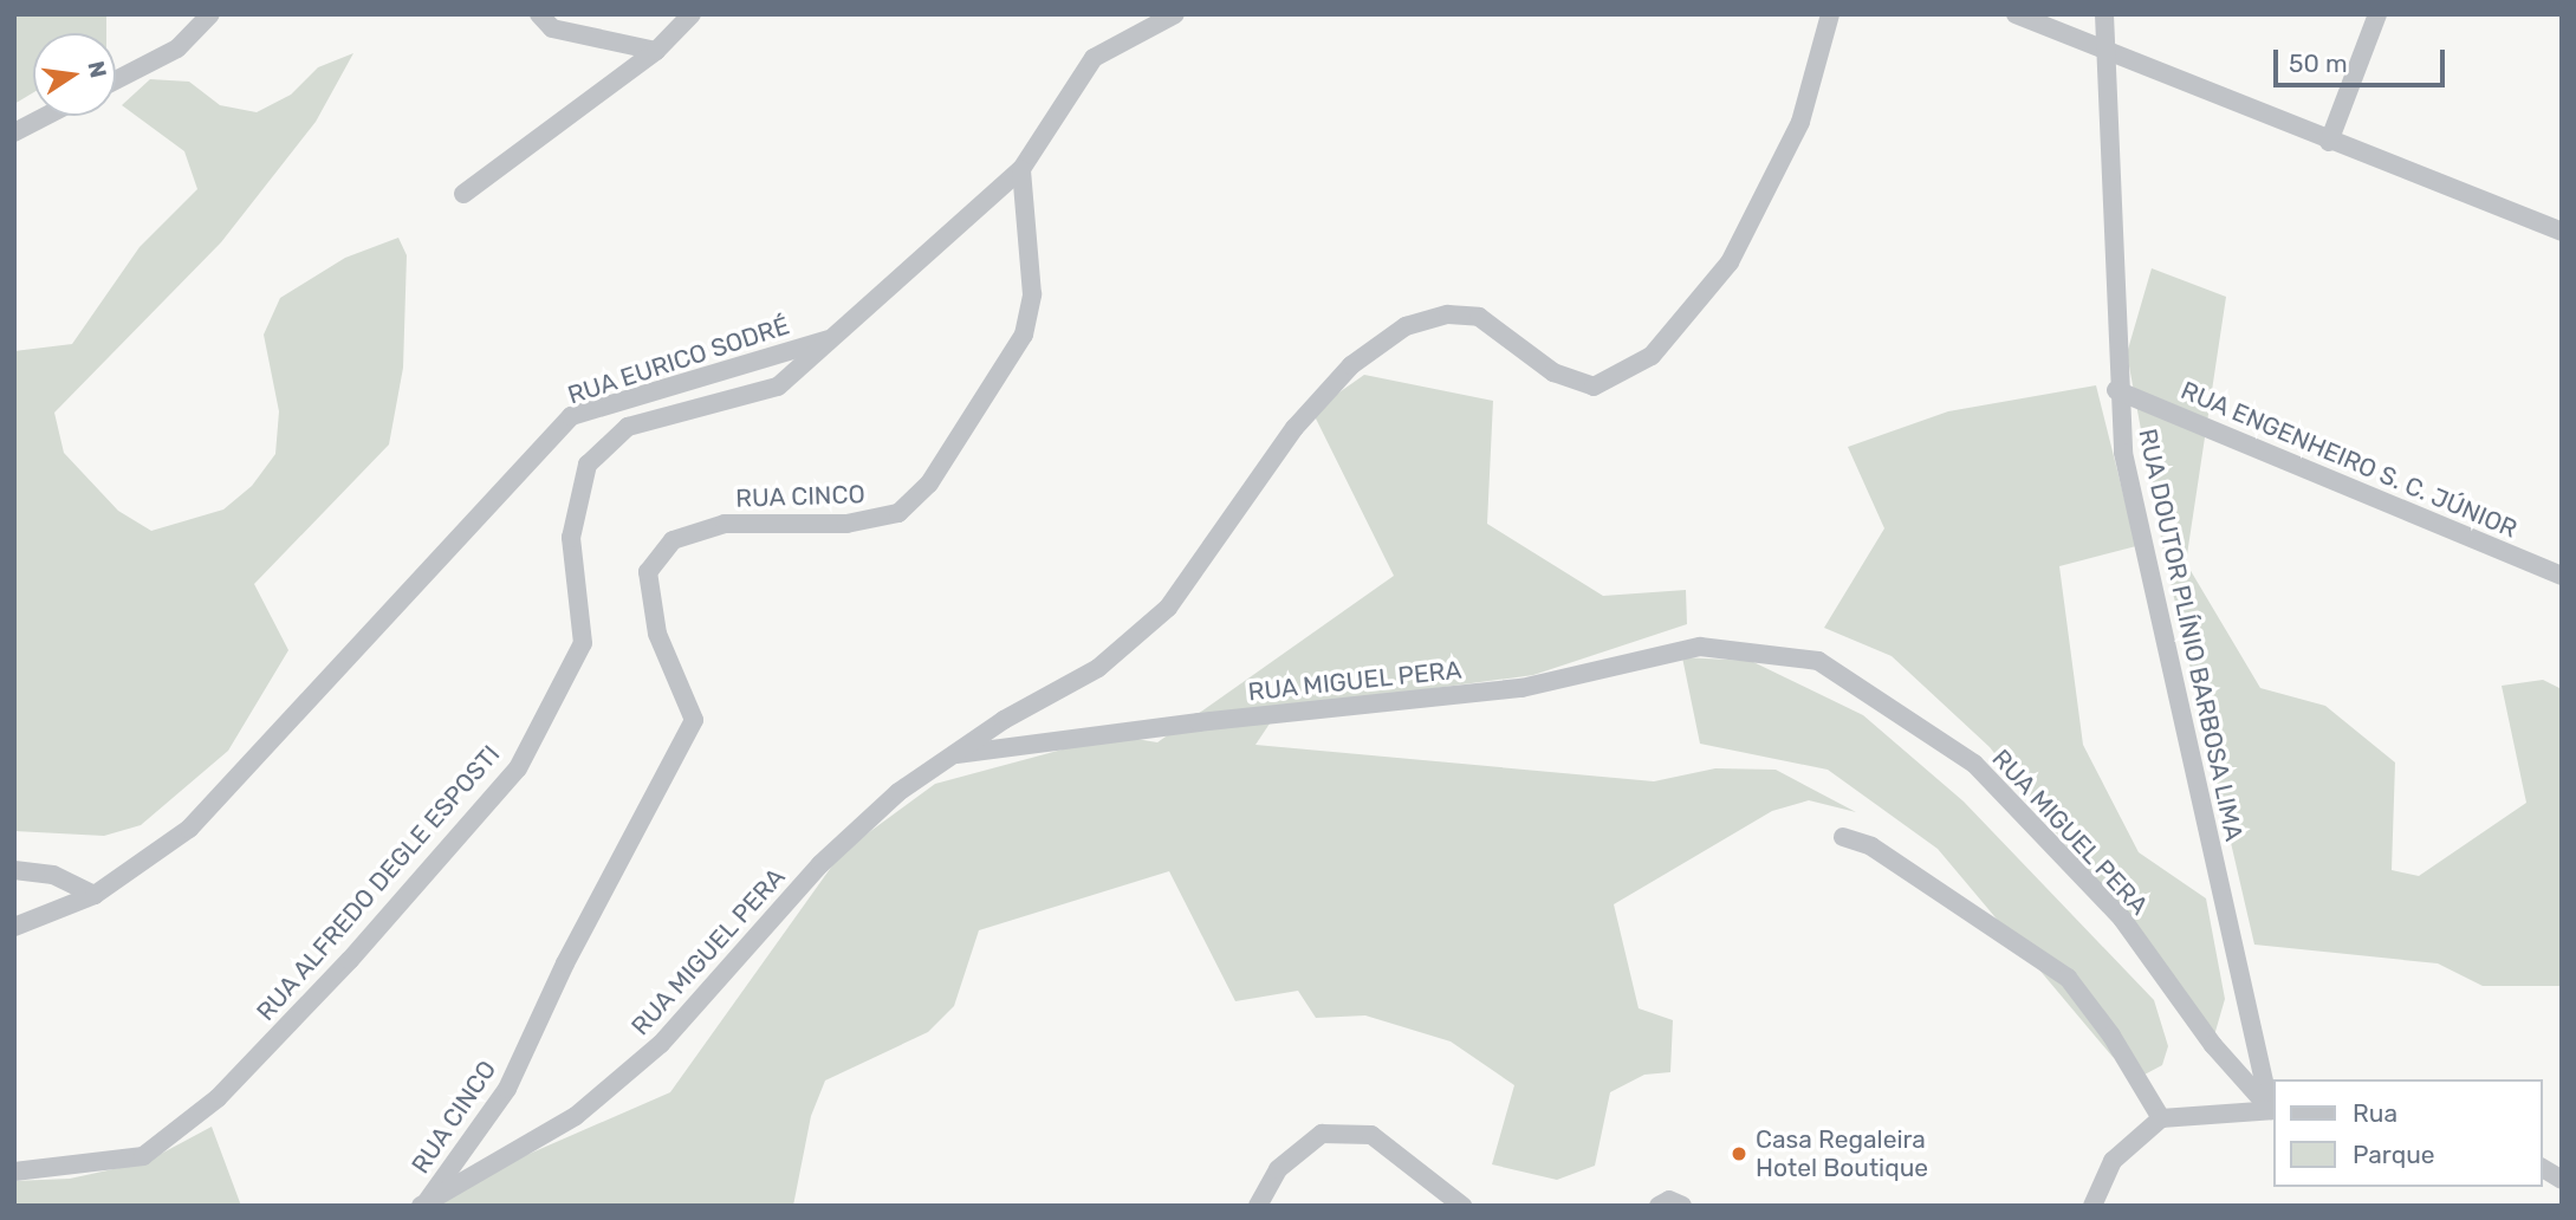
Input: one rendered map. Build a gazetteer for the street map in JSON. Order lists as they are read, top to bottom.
{
  "streets": {
    "street": [
      "RUA EURICO SODRÉ",
      "RUA ENGENHEIRO S. C. JÚNIOR",
      "RUA CINCO",
      "RUA DOUTOR PLÍNIO BARBOSA LIMA",
      "RUA MIGUEL PERA",
      "RUA ALFREDO DEGLE ESPOSTI"
    ]
  },
  "crossings": [
    ["RUA EURICO SODRÉ", "RUA CINCO"],
    ["RUA EURICO SODRÉ", "RUA ALFREDO DEGLE ESPOSTI"],
    ["RUA ENGENHEIRO S. C. JÚNIOR", "RUA DOUTOR PLÍNIO BARBOSA LIMA"],
    ["RUA CINCO", "RUA MIGUEL PERA"],
    ["RUA DOUTOR PLÍNIO BARBOSA LIMA", "RUA MIGUEL PERA"]
  ],
  "places": ["Casa Regaleira Hotel Boutique"],
  "legend": ["Rua", "Parque"],
  "scale_bar": "50 m",
  "north": "right"
}
